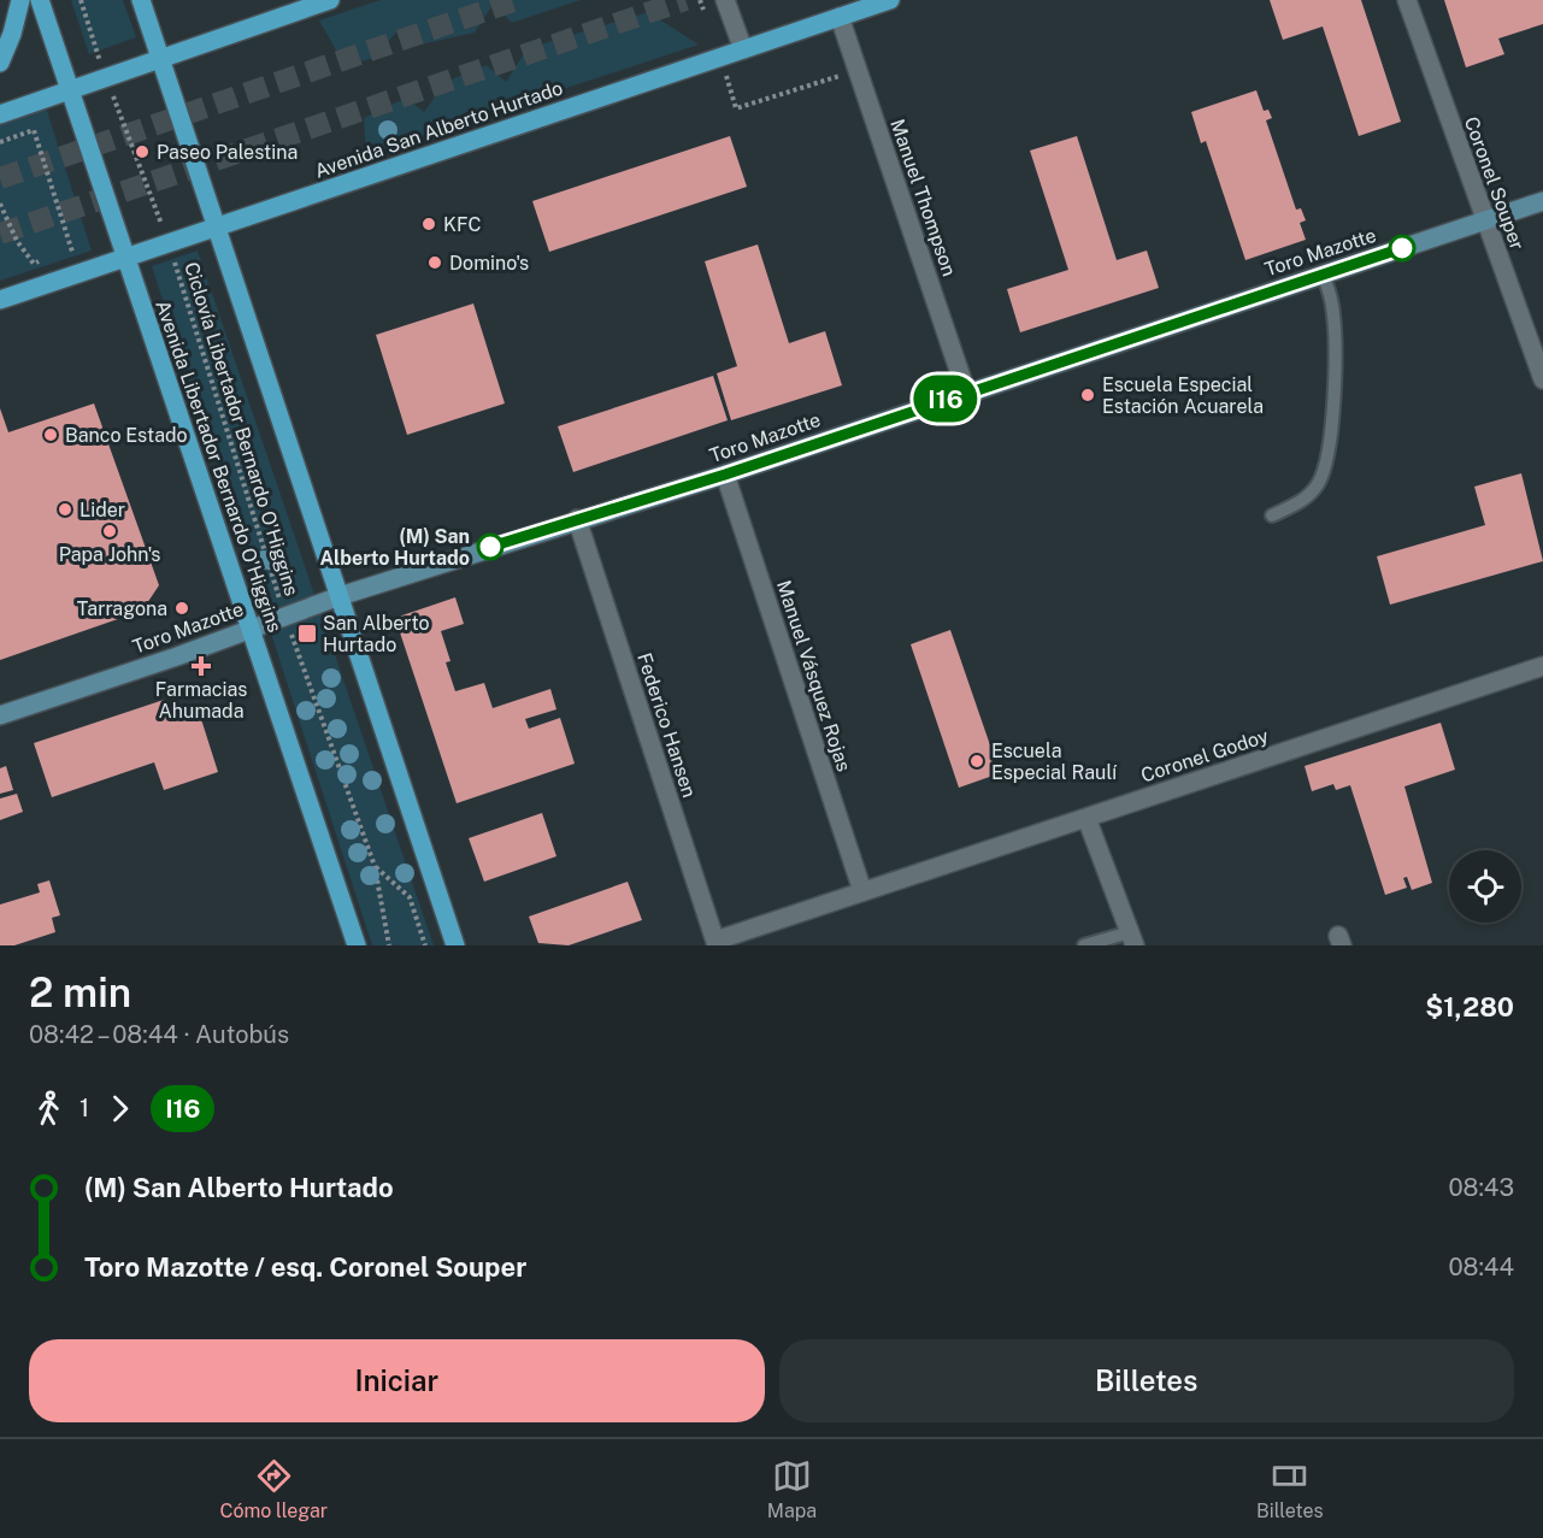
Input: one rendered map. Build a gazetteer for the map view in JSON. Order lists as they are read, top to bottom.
{
  "streets": {
    "main road": ["Avenida San Alberto Hurtado", "Avenida Libertador Bernardo O'Higgins"],
    "street": [
      "Coronel Souper",
      "Manuel Thompson",
      "Toro Mazotte",
      "Manuel Vásquez Rojas",
      "Federico Hansen",
      "Coronel Godoy"
    ],
    "path": ["Ciclovía Libertador Bernardo O'Higgins"]
  },
  "crossings": [
    ["Avenida San Alberto Hurtado", "Manuel Thompson"],
    ["Avenida San Alberto Hurtado", "Ciclovía Libertador Bernardo O'Higgins"],
    ["Avenida San Alberto Hurtado", "Avenida Libertador Bernardo O'Higgins"],
    ["Coronel Souper", "Toro Mazotte"],
    ["Manuel Thompson", "Toro Mazotte"],
    ["Toro Mazotte", "Ciclovía Libertador Bernardo O'Higgins"],
    ["Toro Mazotte", "Avenida Libertador Bernardo O'Higgins"],
    ["Toro Mazotte", "Manuel Vásquez Rojas"],
    ["Toro Mazotte", "Federico Hansen"],
    ["Manuel Vásquez Rojas", "Coronel Godoy"],
    ["Federico Hansen", "Coronel Godoy"]
  ],
  "places": {
    "other": [
      "Paseo Palestina",
      "KFC",
      "Domino's",
      "Escuela Especial Estación Acuarela",
      "Banco Estado",
      "Lider",
      "Papa John's",
      "(M) San Alberto Hurtado",
      "Tarragona",
      "Escuela Especial Raulí"
    ],
    "transit": ["San Alberto Hurtado"],
    "health": ["Farmacias Ahumada"]
  },
  "lines": ["bus line I16"],
  "page": {
    "on_map": "I16",
    "heading": ["2 min", "08:42 – 08:44 · Autobús", "$1,280"],
    "legs": ["1", "I16"],
    "list": [
      {
        "name": "(M) San Alberto Hurtado",
        "value": "08:43"
      },
      {
        "name": "Toro Mazotte / esq. Coronel Souper",
        "value": "08:44"
      }
    ],
    "buttons": ["Iniciar", "Billetes"],
    "tabs": ["Cómo llegar", "Mapa", "Billetes"]
  }
}
